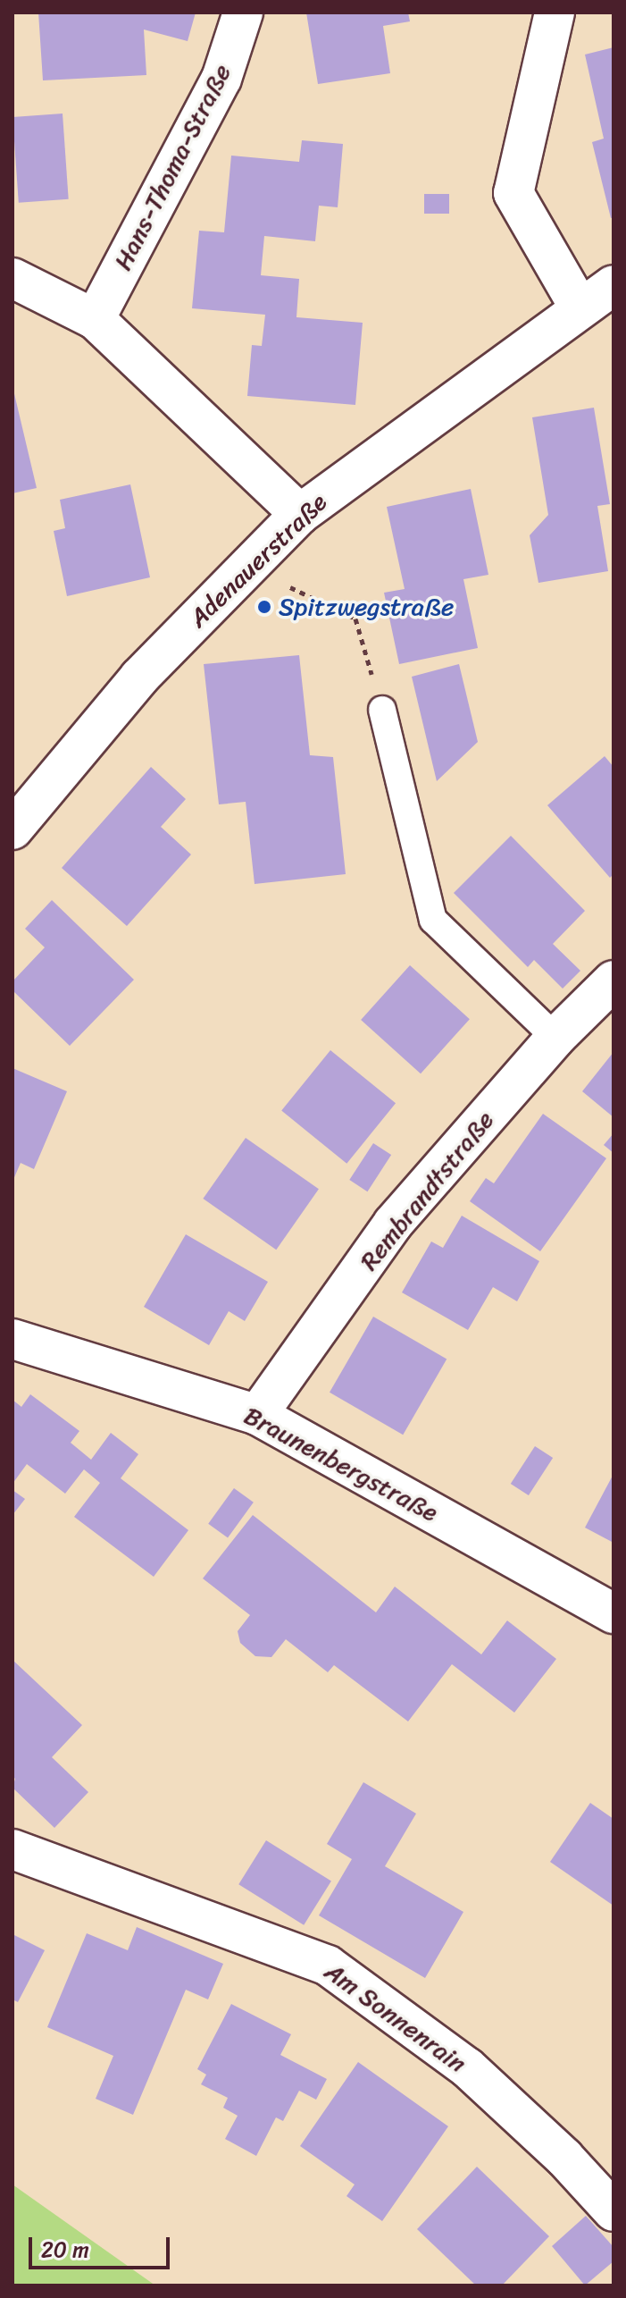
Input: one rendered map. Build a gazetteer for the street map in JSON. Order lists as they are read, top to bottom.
{
  "streets": {
    "street": [
      "Hans-Thoma-Straße",
      "Adenauerstraße",
      "Rembrandtstraße",
      "Braunenbergstraße",
      "Am Sonnenrain"
    ]
  },
  "crossings": [
    ["Rembrandtstraße", "Braunenbergstraße"]
  ],
  "places": ["Spitzwegstraße"],
  "scale_bar": "20 m"
}
